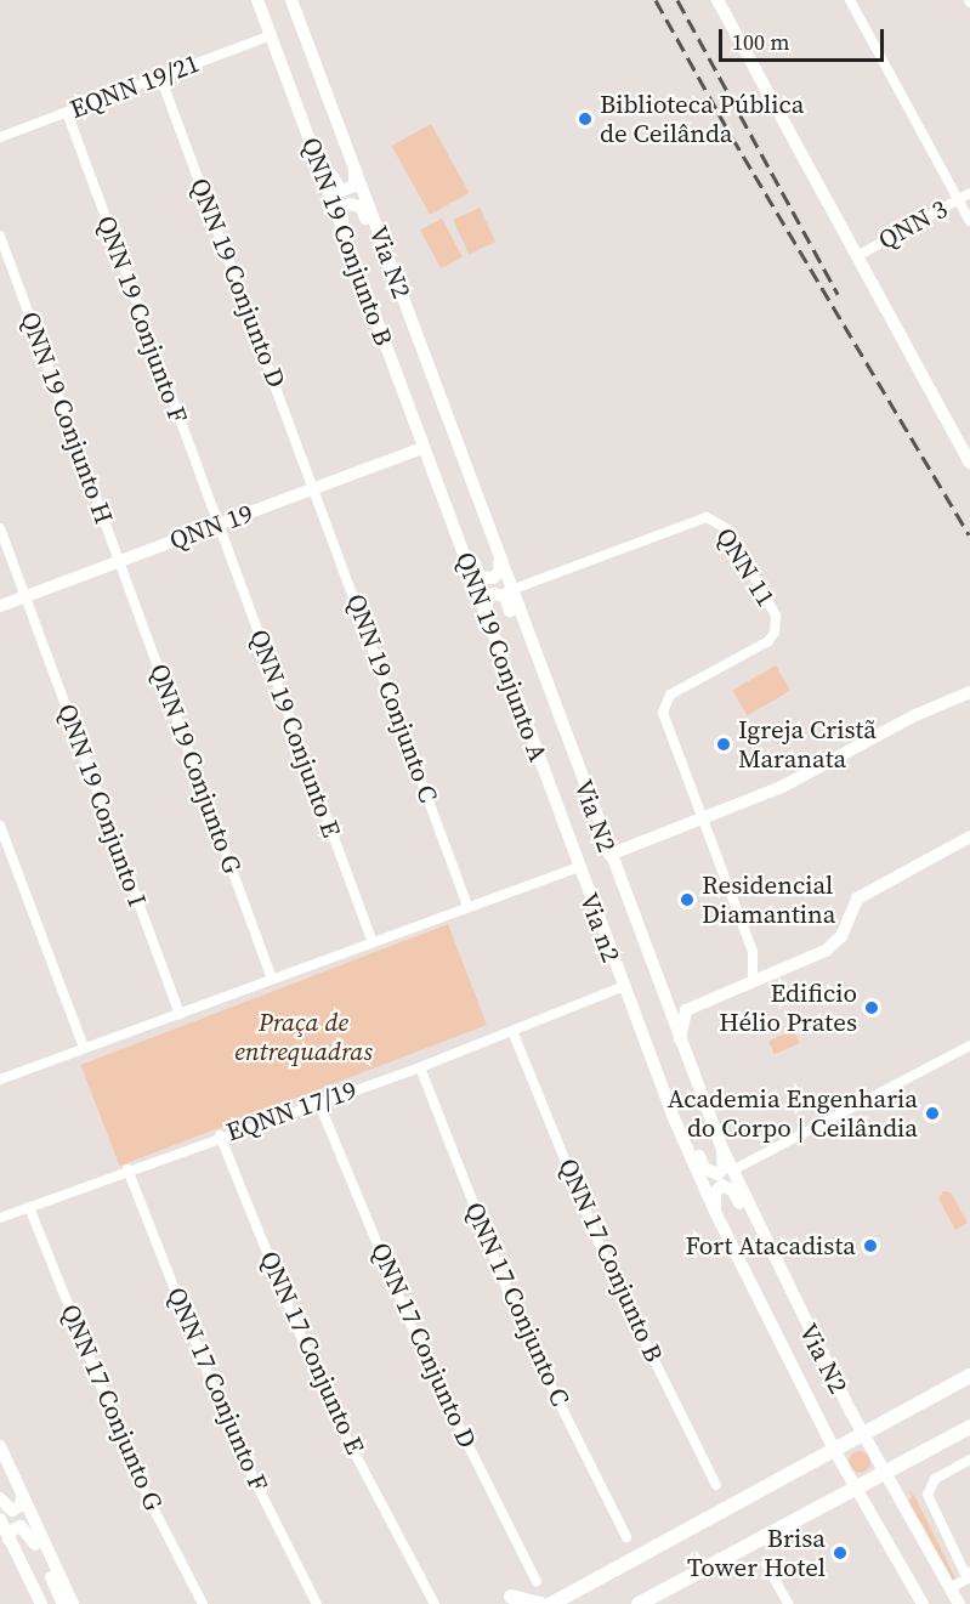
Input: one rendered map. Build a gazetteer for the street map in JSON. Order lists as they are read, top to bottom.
{
  "streets": {
    "main road": [
      "QNN 19 Conjunto B",
      "Via N2",
      "QNN 19",
      "QNN 19 Conjunto A",
      "Via n2"
    ],
    "street": [
      "EQNN 19/21",
      "QNN 3",
      "QNN 19 Conjunto D",
      "QNN 19 Conjunto F",
      "QNN 19 Conjunto H",
      "QNN 11",
      "QNN 19 Conjunto C",
      "QNN 19 Conjunto E",
      "QNN 19 Conjunto G",
      "QNN 19 Conjunto I",
      "EQNN 17/19",
      "QNN 17 Conjunto B",
      "QNN 17 Conjunto C",
      "QNN 17 Conjunto D",
      "QNN 17 Conjunto E",
      "QNN 17 Conjunto F",
      "QNN 17 Conjunto G"
    ]
  },
  "crossings": [
    ["EQNN 19/21", "QNN 19 Conjunto B"],
    ["EQNN 19/21", "QNN 19 Conjunto D"],
    ["EQNN 19/21", "QNN 19 Conjunto F"],
    ["QNN 19 Conjunto B", "QNN 19"],
    ["QNN 19 Conjunto B", "QNN 19 Conjunto A"],
    ["Via N2", "QNN 11"],
    ["Via N2", "Via n2"],
    ["Via N2", "EQNN 17/19"],
    ["QNN 19 Conjunto D", "QNN 19"],
    ["QNN 19 Conjunto D", "QNN 19 Conjunto C"],
    ["QNN 19 Conjunto F", "QNN 19"],
    ["QNN 19 Conjunto F", "QNN 19 Conjunto E"],
    ["QNN 19 Conjunto H", "QNN 19"],
    ["QNN 19 Conjunto H", "QNN 19 Conjunto G"],
    ["QNN 19", "QNN 19 Conjunto A"],
    ["QNN 19", "QNN 19 Conjunto C"],
    ["QNN 19", "QNN 19 Conjunto E"],
    ["QNN 19", "QNN 19 Conjunto G"],
    ["QNN 19", "QNN 19 Conjunto I"],
    ["QNN 19 Conjunto A", "Via n2"],
    ["Via n2", "EQNN 17/19"],
    ["EQNN 17/19", "QNN 17 Conjunto B"],
    ["EQNN 17/19", "QNN 17 Conjunto C"],
    ["EQNN 17/19", "QNN 17 Conjunto D"],
    ["EQNN 17/19", "QNN 17 Conjunto E"],
    ["EQNN 17/19", "QNN 17 Conjunto F"],
    ["EQNN 17/19", "QNN 17 Conjunto G"]
  ],
  "parks": ["Praça de entrequadras"],
  "places": [
    "Biblioteca Pública de Ceilânda",
    "Igreja Cristã Maranata",
    "Residencial Diamantina",
    "Edificio Hélio Prates",
    "Academia Engenharia do Corpo | Ceilândia",
    "Fort Atacadista",
    "Brisa Tower Hotel"
  ],
  "scale_bar": "100 m"
}
